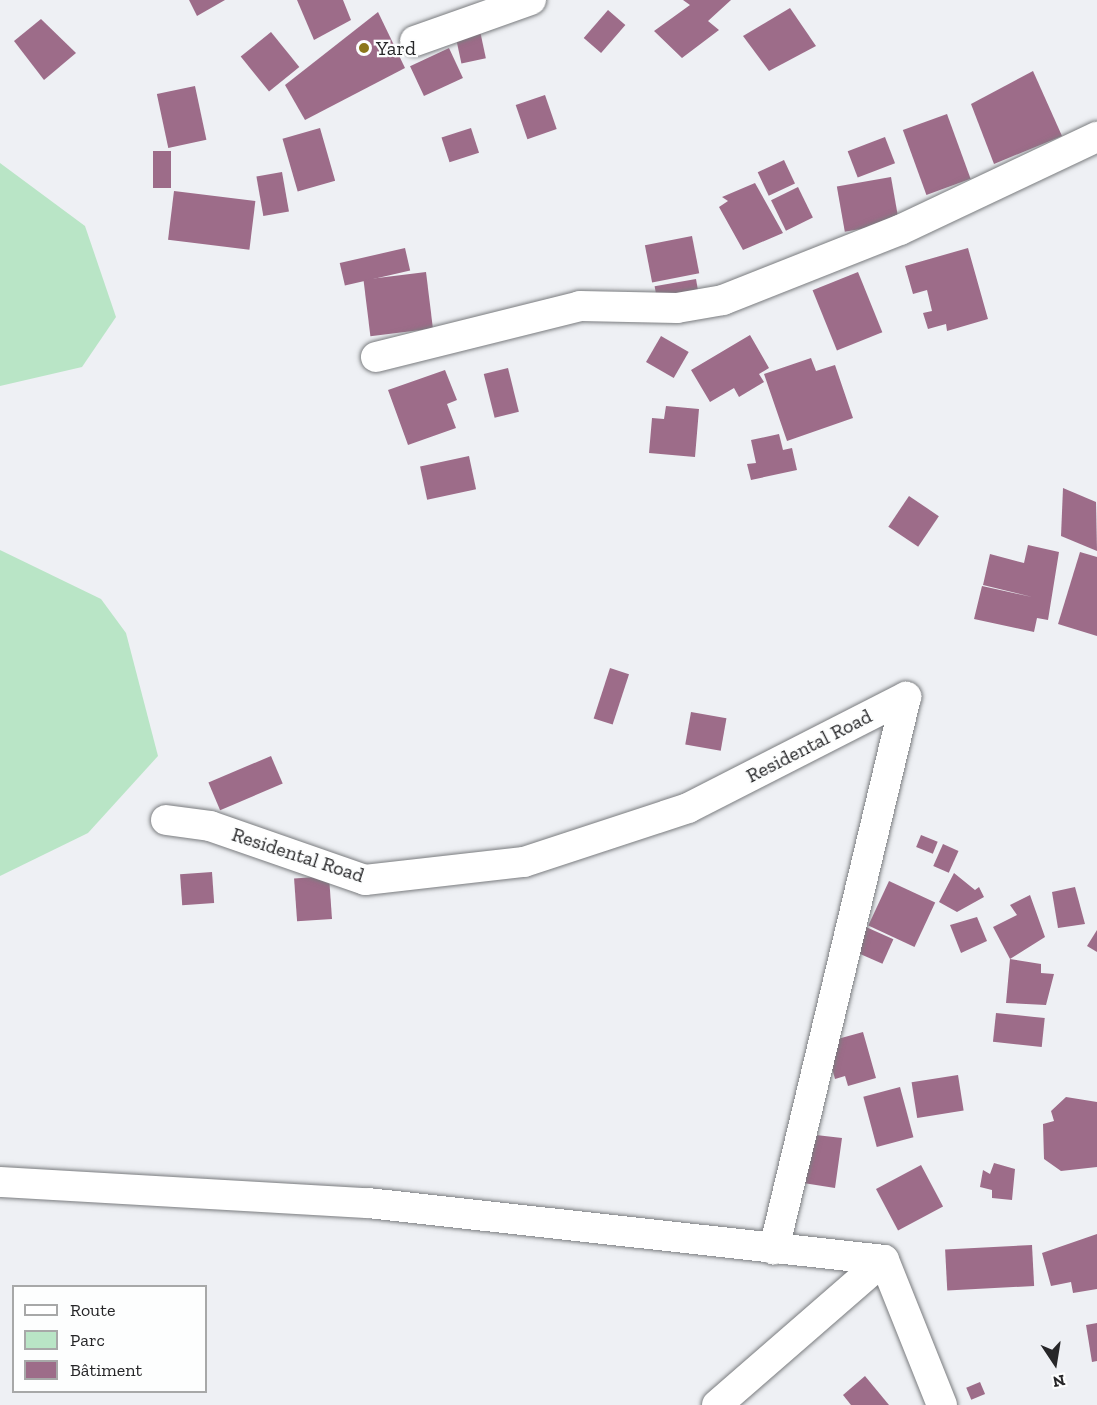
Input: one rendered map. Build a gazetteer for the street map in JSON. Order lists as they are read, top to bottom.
{
  "streets": {
    "street": ["Residental Road"]
  },
  "places": ["Yard"],
  "legend": ["Route", "Parc", "Bâtiment"],
  "north": "bottom"
}
